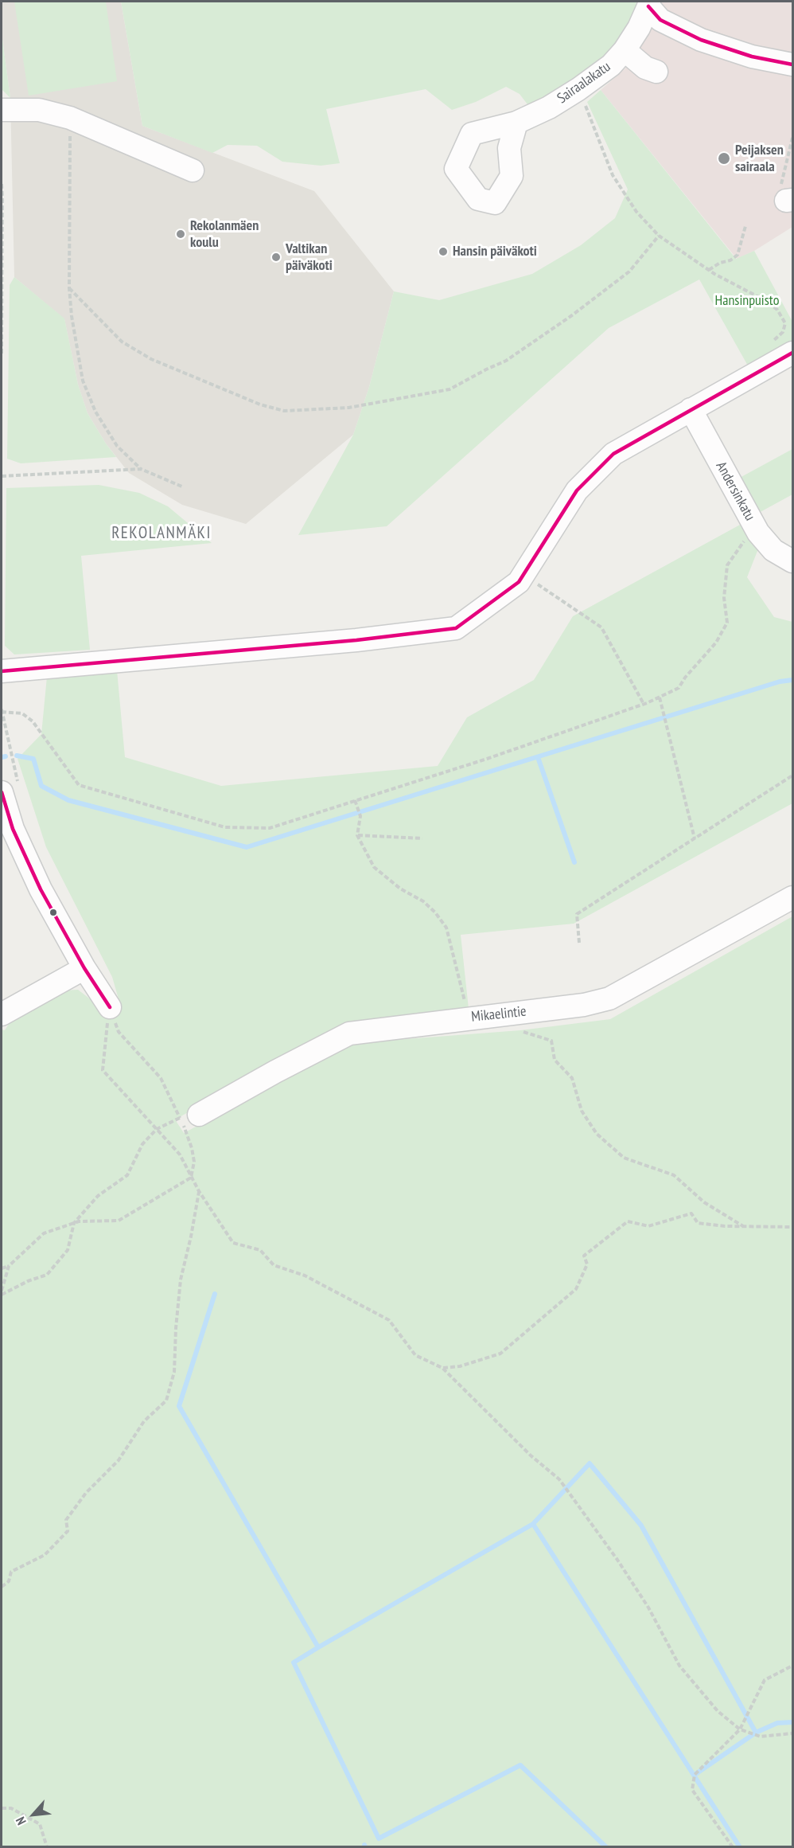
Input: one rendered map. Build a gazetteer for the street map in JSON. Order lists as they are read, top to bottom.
{
  "streets": {
    "street": ["Sairaalakatu", "Andersinkatu", "Mikaelintie"]
  },
  "districts": ["REKOLANMÄKI"],
  "parks": ["Hansinpuisto"],
  "places": [
    "Peijaksen sairaala",
    "Rekolanmäen koulu",
    "Hansin päiväkoti",
    "Valtikan päiväkoti"
  ],
  "north": "bottom left"
}
